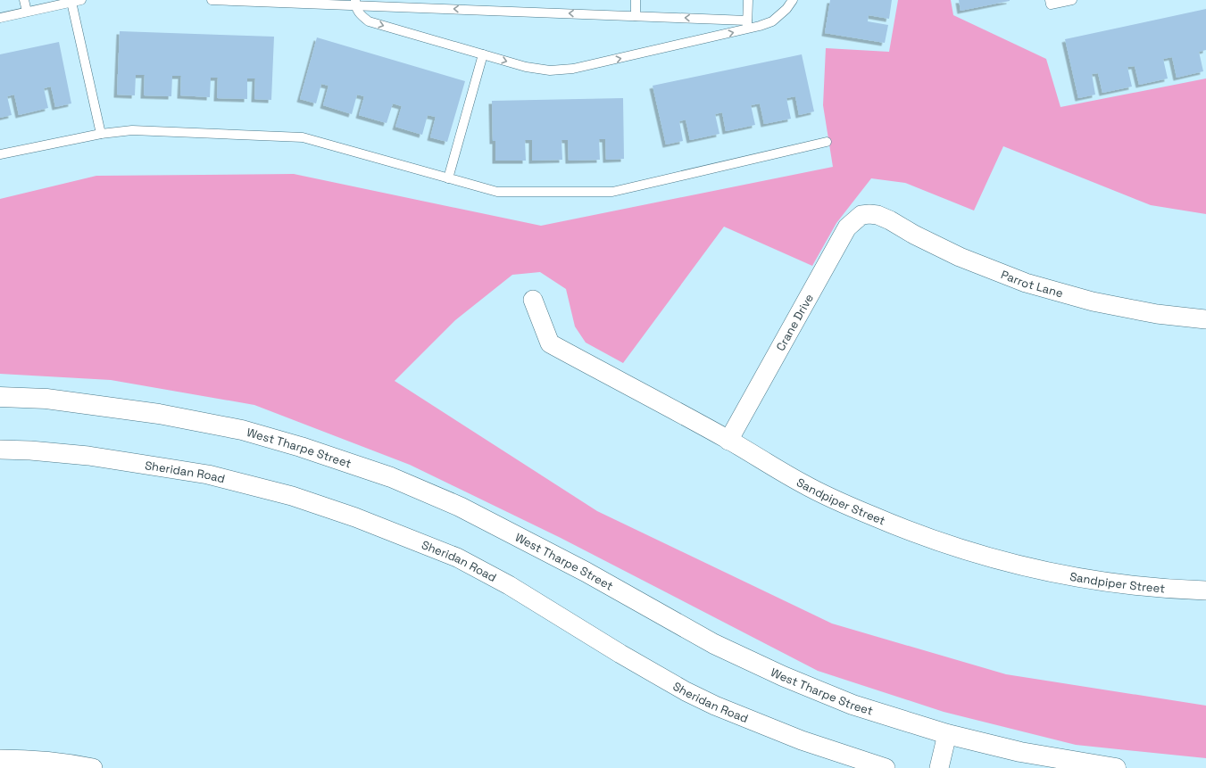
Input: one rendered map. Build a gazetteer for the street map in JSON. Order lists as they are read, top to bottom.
{
  "streets": {
    "main road": ["West Tharpe Street"],
    "street": [
      "Parrot Lane",
      "Crane Drive",
      "Sheridan Road",
      "Sandpiper Street"
    ]
  },
  "crossings": [
    ["Parrot Lane", "Crane Drive"],
    ["Crane Drive", "Sandpiper Street"]
  ]
}
